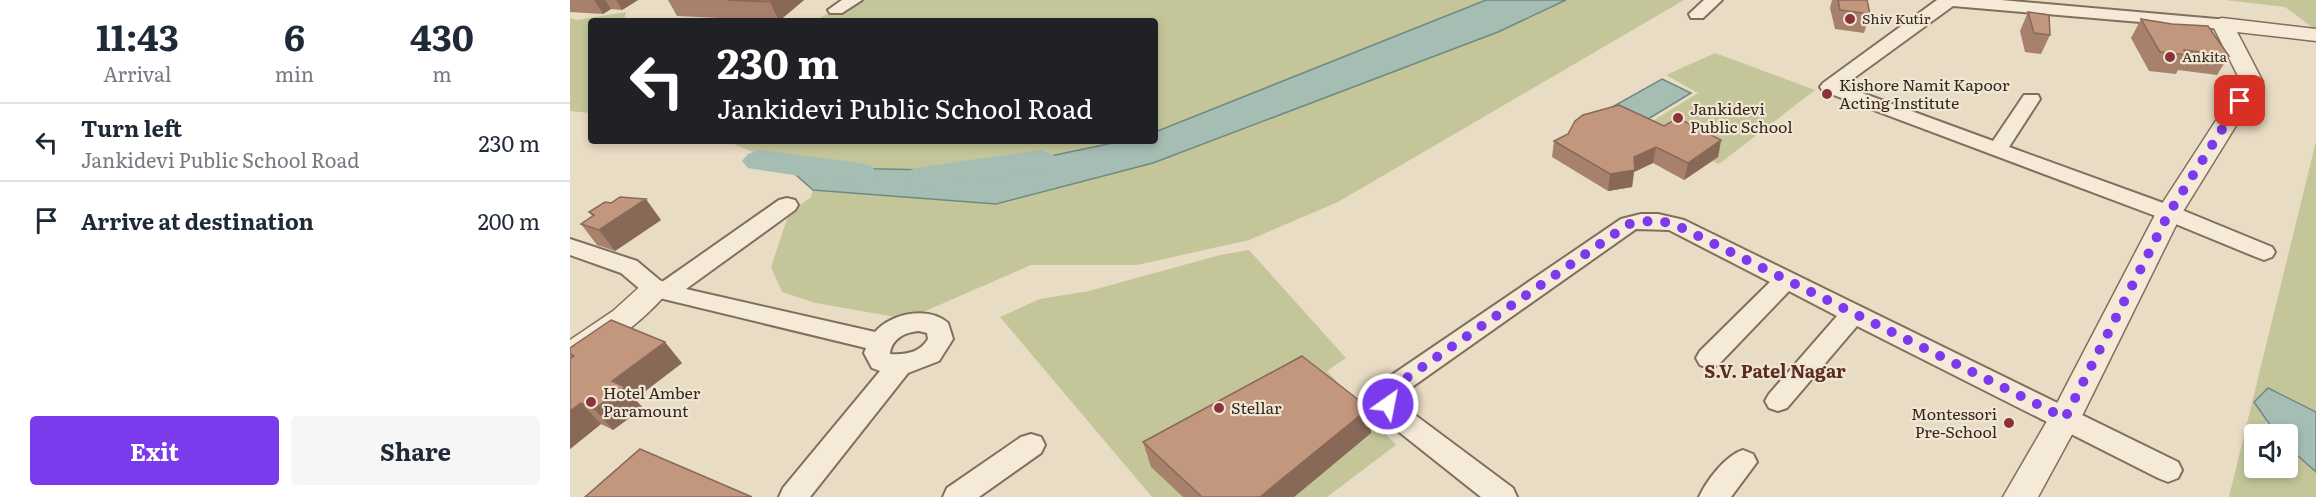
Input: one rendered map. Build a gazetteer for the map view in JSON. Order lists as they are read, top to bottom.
{
  "districts": ["S.V. Patel Nagar"],
  "places": [
    "Shiv Kutir",
    "Ankita",
    "Kishore Namit Kapoor Acting Institute",
    "Jankidevi Public School",
    "Hotel Amber Paramount",
    "Stellar",
    "Montessori Pre-School"
  ],
  "page": {
    "eta": [
      "11:43",
      "Arrival",
      "6",
      "min",
      "430",
      "m"
    ],
    "turn": ["230 m", "Jankidevi Public School Road"],
    "list": [
      {
        "name": "Turn left",
        "note": "Jankidevi Public School Road",
        "value": "230 m"
      },
      {
        "name": "Arrive at destination",
        "value": "200 m"
      }
    ],
    "buttons": ["Exit", "Share"]
  }
}
